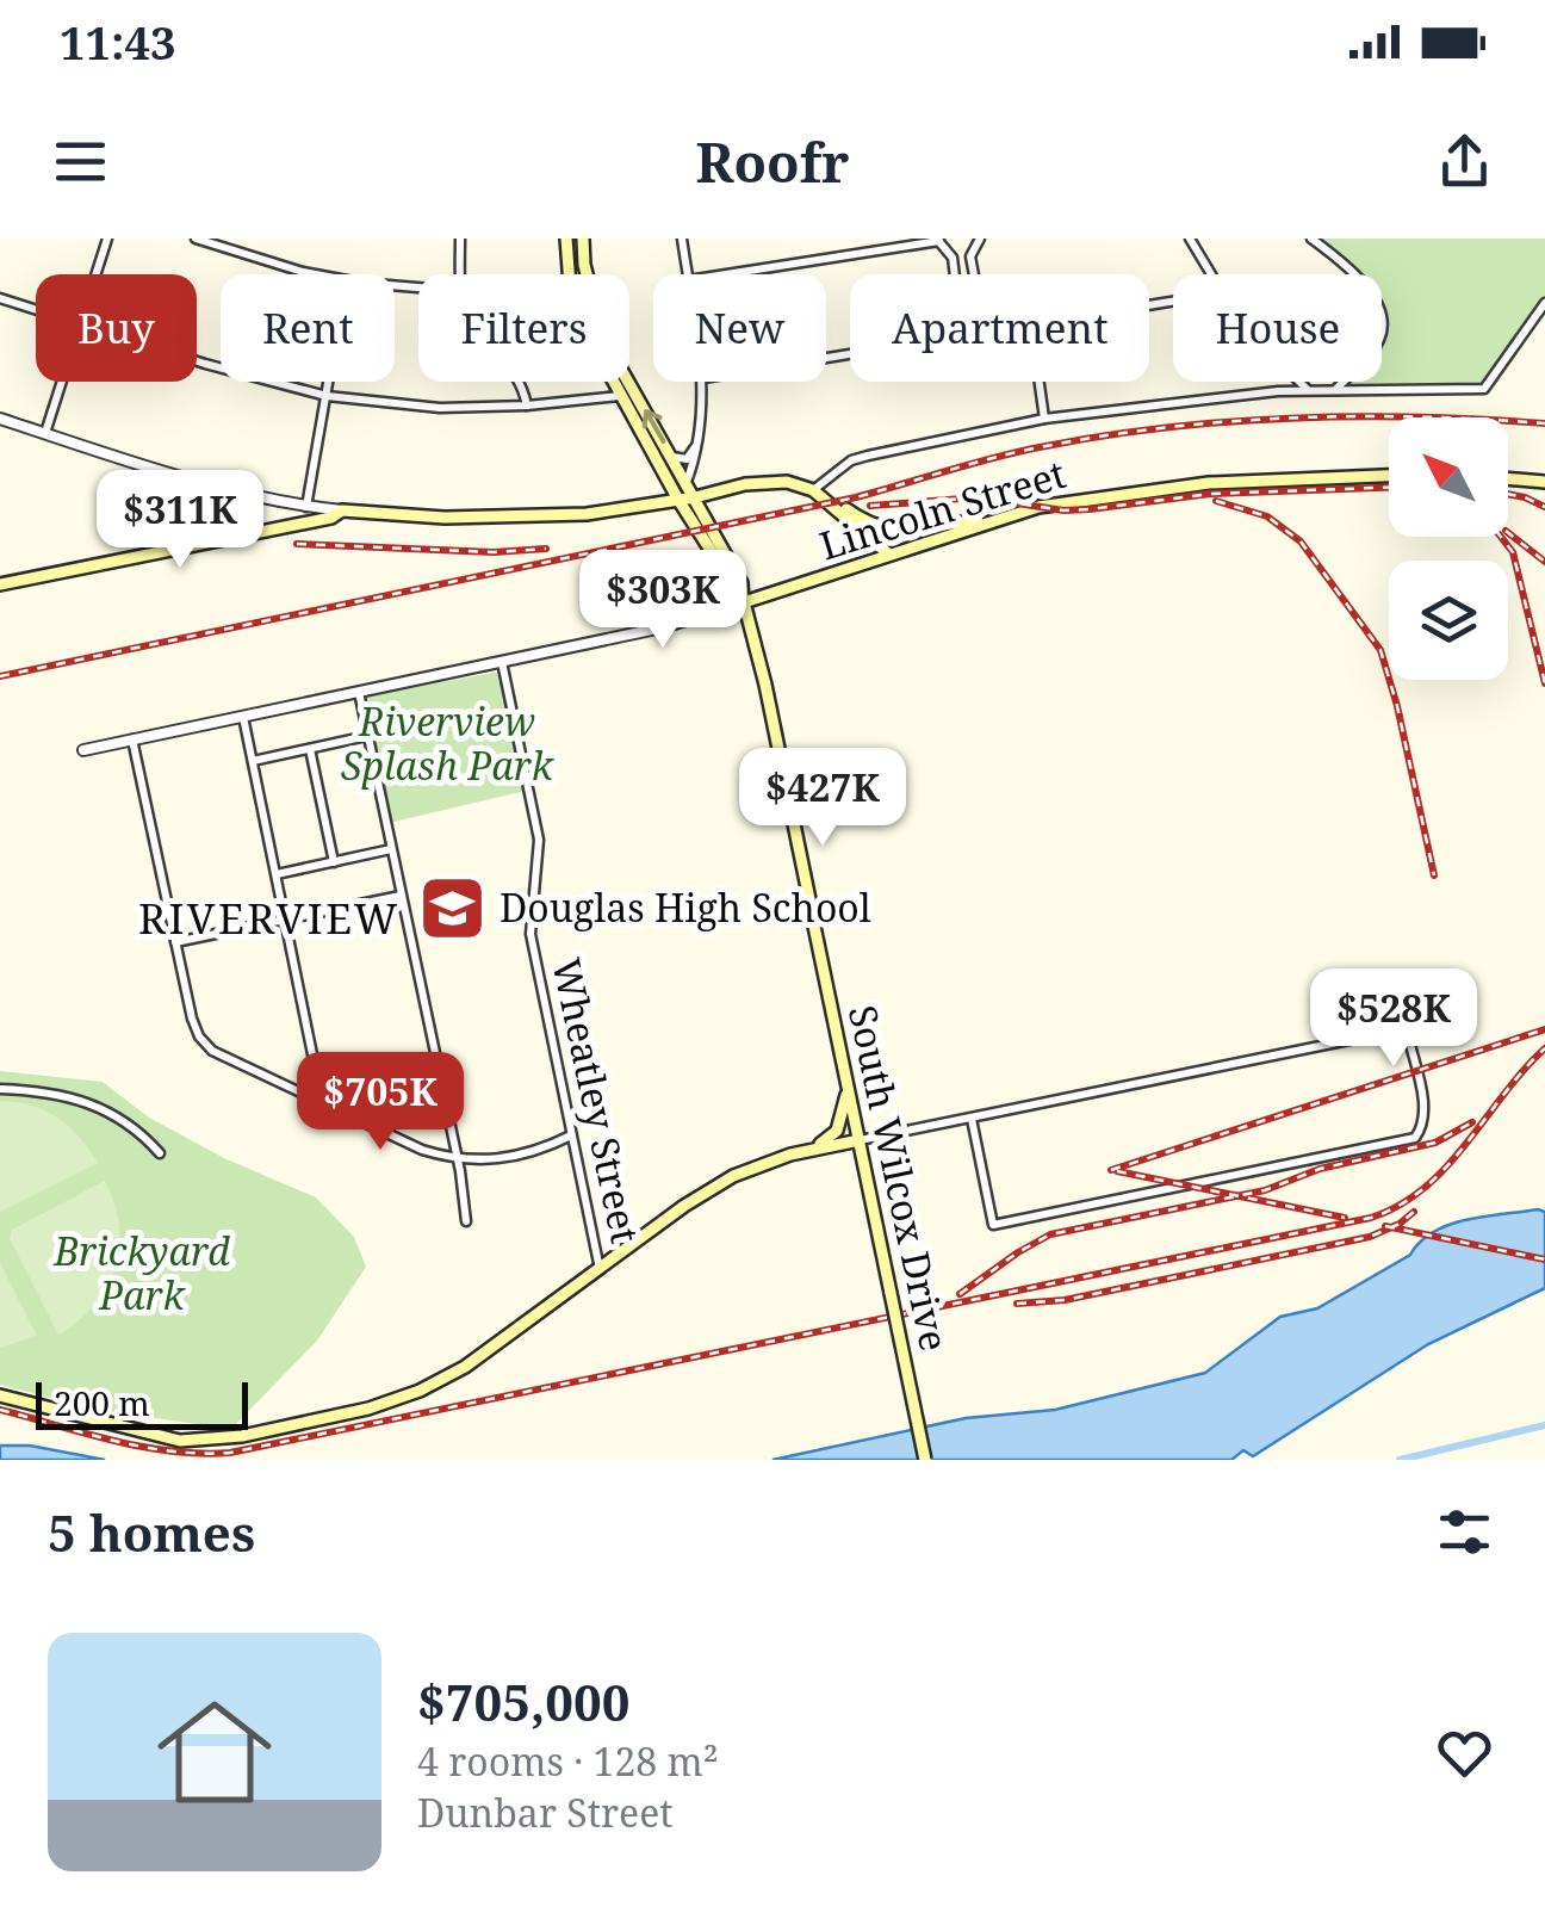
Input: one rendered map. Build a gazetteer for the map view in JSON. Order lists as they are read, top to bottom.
{
  "streets": {
    "main road": ["Lincoln Street", "South Wilcox Drive"],
    "street": ["Wheatley Street"]
  },
  "crossings": [
    ["Lincoln Street", "Wheatley Street"],
    ["Lincoln Street", "South Wilcox Drive"]
  ],
  "districts": ["RIVERVIEW"],
  "parks": ["Riverview Splash Park", "Brickyard Park"],
  "places": {
    "school or university": ["Douglas High School"]
  },
  "scale_bar": "200 m",
  "north": "top left",
  "page": {
    "status": "11:43",
    "header": "Roofr",
    "chip": [
      "Buy",
      "Rent",
      "Filters",
      "New",
      "Apartment",
      "House"
    ],
    "price": [
      "$311K",
      "$303K",
      "$427K",
      "$528K",
      "$705K"
    ],
    "scale": "200 m",
    "heading": "5 homes",
    "list": [
      {
        "name": "$705,000",
        "note": "4 rooms · 128 m² · Dunbar Street"
      }
    ]
  }
}
